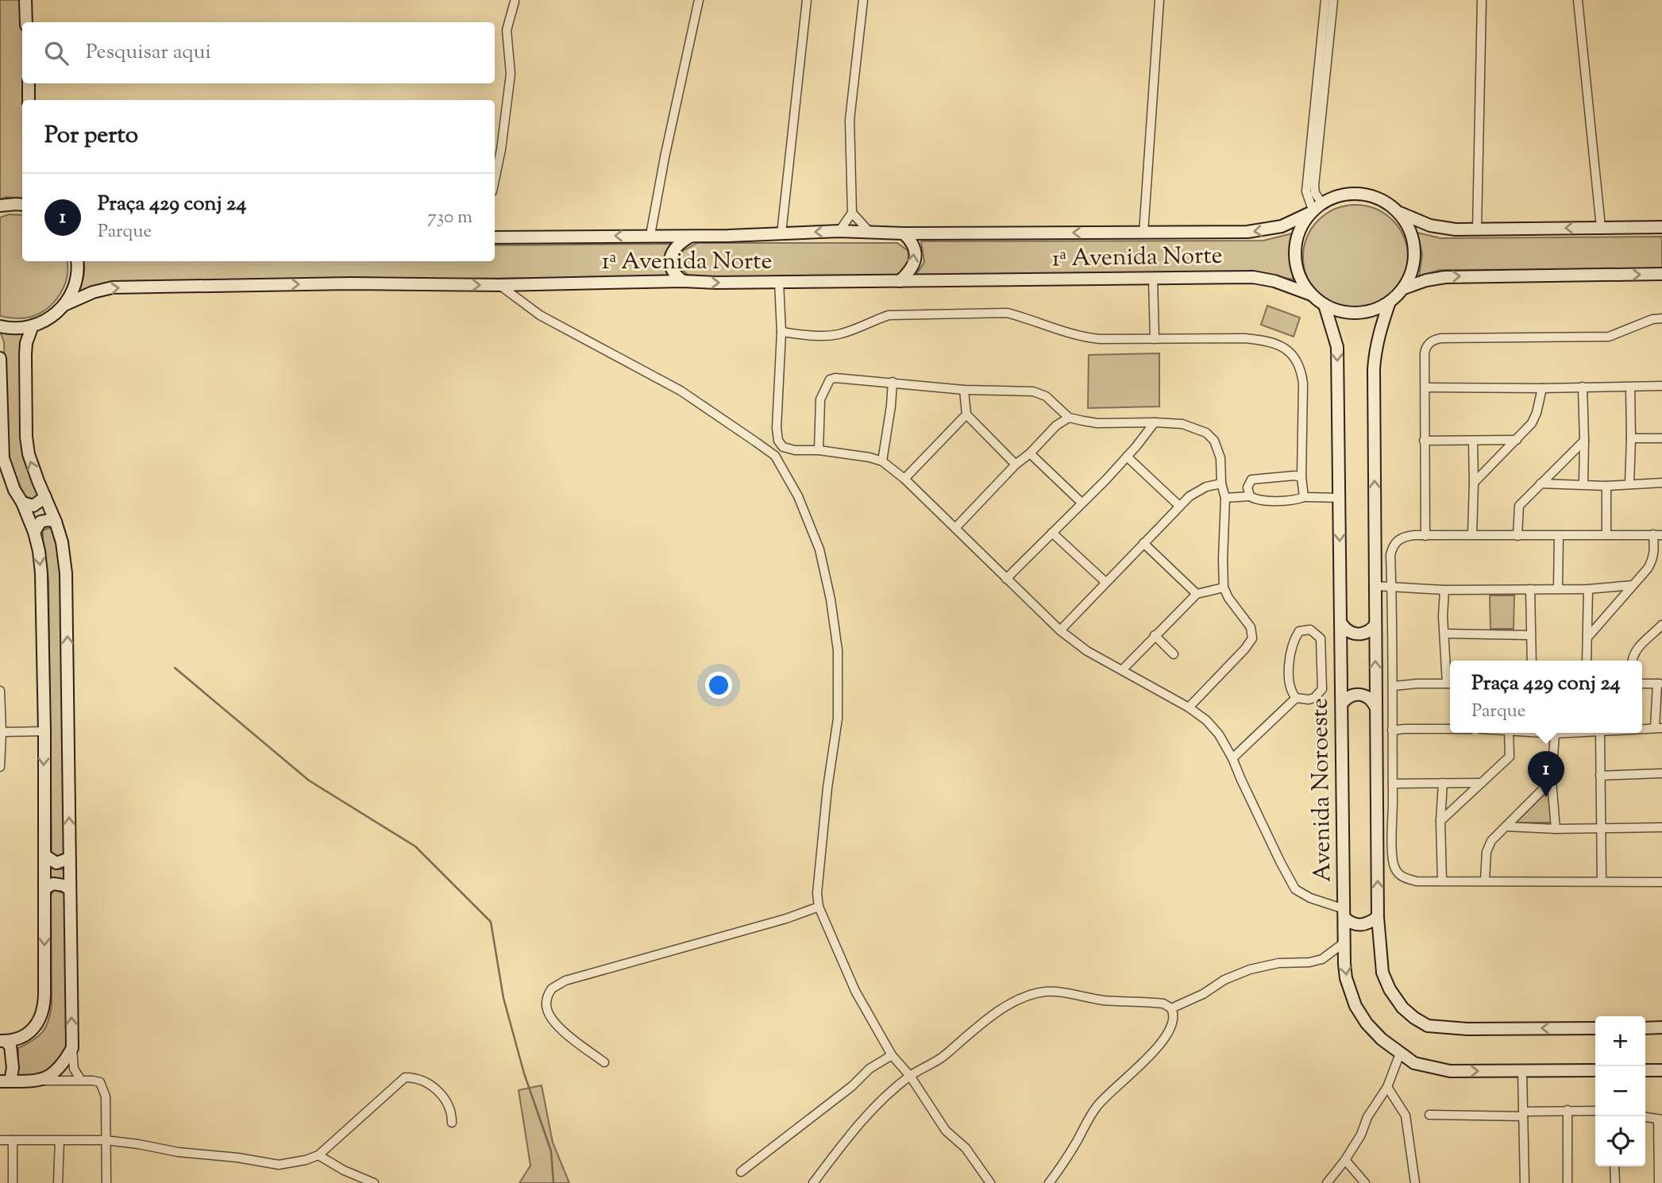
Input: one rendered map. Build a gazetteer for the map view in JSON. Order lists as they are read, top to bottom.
{
  "streets": {
    "street": ["1ᵃ Avenida Norte", "Avenida Noroeste"]
  },
  "crossings": [
    ["1ᵃ Avenida Norte", "Avenida Noroeste"]
  ],
  "page": {
    "search": "Pesquisar aqui",
    "heading": "Por perto",
    "list": [
      {
        "mark": "1",
        "name": "Praça 429 conj 24",
        "note": "Parque",
        "value": "730 m"
      }
    ],
    "popup": ["Praça 429 conj 24", "Parque"],
    "pins": "1",
    "map_buttons": ["+", "−"]
  }
}
